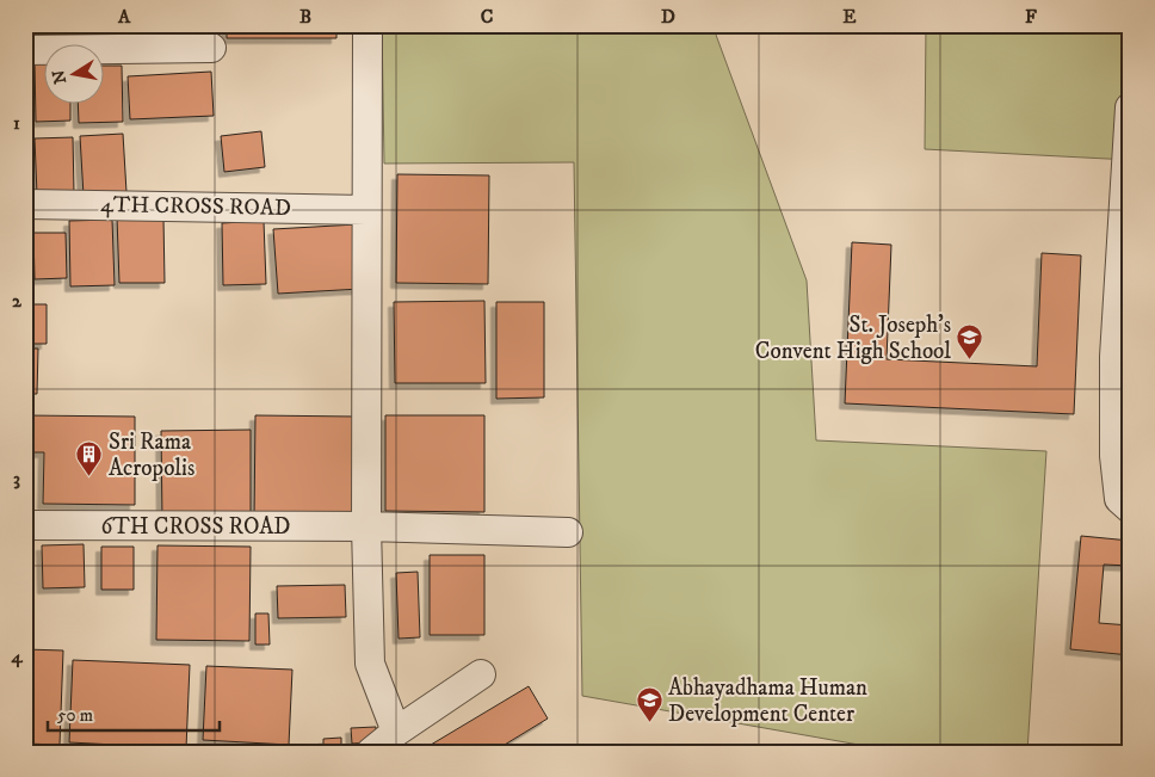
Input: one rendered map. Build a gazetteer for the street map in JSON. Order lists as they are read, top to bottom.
{
  "streets": {
    "street": ["4TH CROSS ROAD", "6TH CROSS ROAD"]
  },
  "places": {
    "school or university": ["St. Joseph's Convent High School", "Abhayadhama Human Development Center"],
    "building": ["Sri Rama Acropolis"]
  },
  "scale_bar": "50 m",
  "north": "left",
  "grid": {
    "columns": [
      "A",
      "B",
      "C",
      "D",
      "E",
      "F"
    ],
    "rows": [
      "1",
      "2",
      "3",
      "4"
    ]
  }
}
